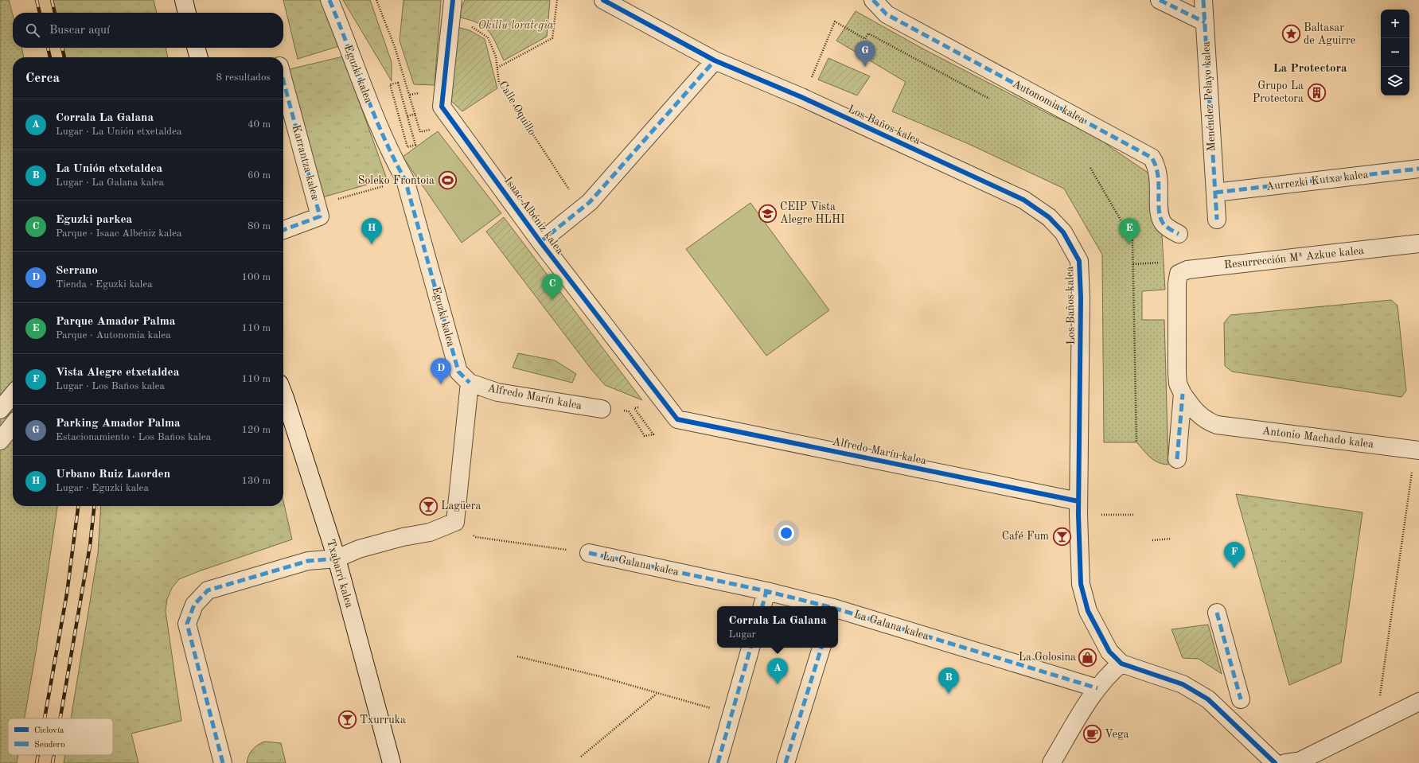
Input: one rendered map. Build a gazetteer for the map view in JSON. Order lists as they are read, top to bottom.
{
  "streets": {
    "street": [
      "Eguzki kalea",
      "Menéndez Pelayo kalea",
      "Autonomia kalea",
      "Los Baños kalea",
      "Karrantza kalea",
      "Aurrezki Kutxa kalea",
      "Isaac Albéniz kalea",
      "Resurrección Mª Azkue kalea",
      "Alfredo Marín kalea",
      "Antonio Machado kalea",
      "La Galana kalea",
      "Txabarri kalea"
    ],
    "path": ["Calle Oquillo"]
  },
  "crossings": [
    ["Eguzki kalea", "Alfredo Marín kalea"],
    ["Menéndez Pelayo kalea", "Aurrezki Kutxa kalea"],
    ["Calle Oquillo", "Isaac Albéniz kalea"],
    ["Los Baños kalea", "Alfredo Marín kalea"],
    ["Isaac Albéniz kalea", "Alfredo Marín kalea"],
    ["Resurrección Mª Azkue kalea", "Antonio Machado kalea"]
  ],
  "districts": ["La Protectora"],
  "parks": ["Okillu lorategia"],
  "places": {
    "place": ["Baltasar de Aguirre"],
    "building": ["Grupo La Protectora"],
    "sports": ["Soleko Frontoia"],
    "school or university": ["CEIP Vista Alegre HLHI"],
    "bar": ["Lagüera", "Café Fum", "Txurruka"],
    "shop": ["La Golosina"],
    "cafe": ["Vega"]
  },
  "legend": ["Ciclovía", "Sendero"],
  "page": {
    "map_buttons": ["+", "−"],
    "search": "Buscar aquí",
    "pins": [
      "G",
      "E",
      "H",
      "C",
      "D",
      "F",
      "A",
      "B"
    ],
    "heading": ["Cerca", "8 resultados"],
    "list": [
      {
        "mark": "A",
        "name": "Corrala La Galana",
        "note": "Lugar · La Unión etxetaldea",
        "value": "40 m"
      },
      {
        "mark": "B",
        "name": "La Unión etxetaldea",
        "note": "Lugar · La Galana kalea",
        "value": "60 m"
      },
      {
        "mark": "C",
        "name": "Eguzki parkea",
        "note": "Parque · Isaac Albéniz kalea",
        "value": "80 m"
      },
      {
        "mark": "D",
        "name": "Serrano",
        "note": "Tienda · Eguzki kalea",
        "value": "100 m"
      },
      {
        "mark": "E",
        "name": "Parque Amador Palma",
        "note": "Parque · Autonomia kalea",
        "value": "110 m"
      },
      {
        "mark": "F",
        "name": "Vista Alegre etxetaldea",
        "note": "Lugar · Los Baños kalea",
        "value": "110 m"
      },
      {
        "mark": "G",
        "name": "Parking Amador Palma",
        "note": "Estacionamiento · Los Baños kalea",
        "value": "120 m"
      },
      {
        "mark": "H",
        "name": "Urbano Ruiz Laorden",
        "note": "Lugar · Eguzki kalea",
        "value": "130 m"
      }
    ],
    "popup": ["Corrala La Galana", "Lugar"]
  }
}
